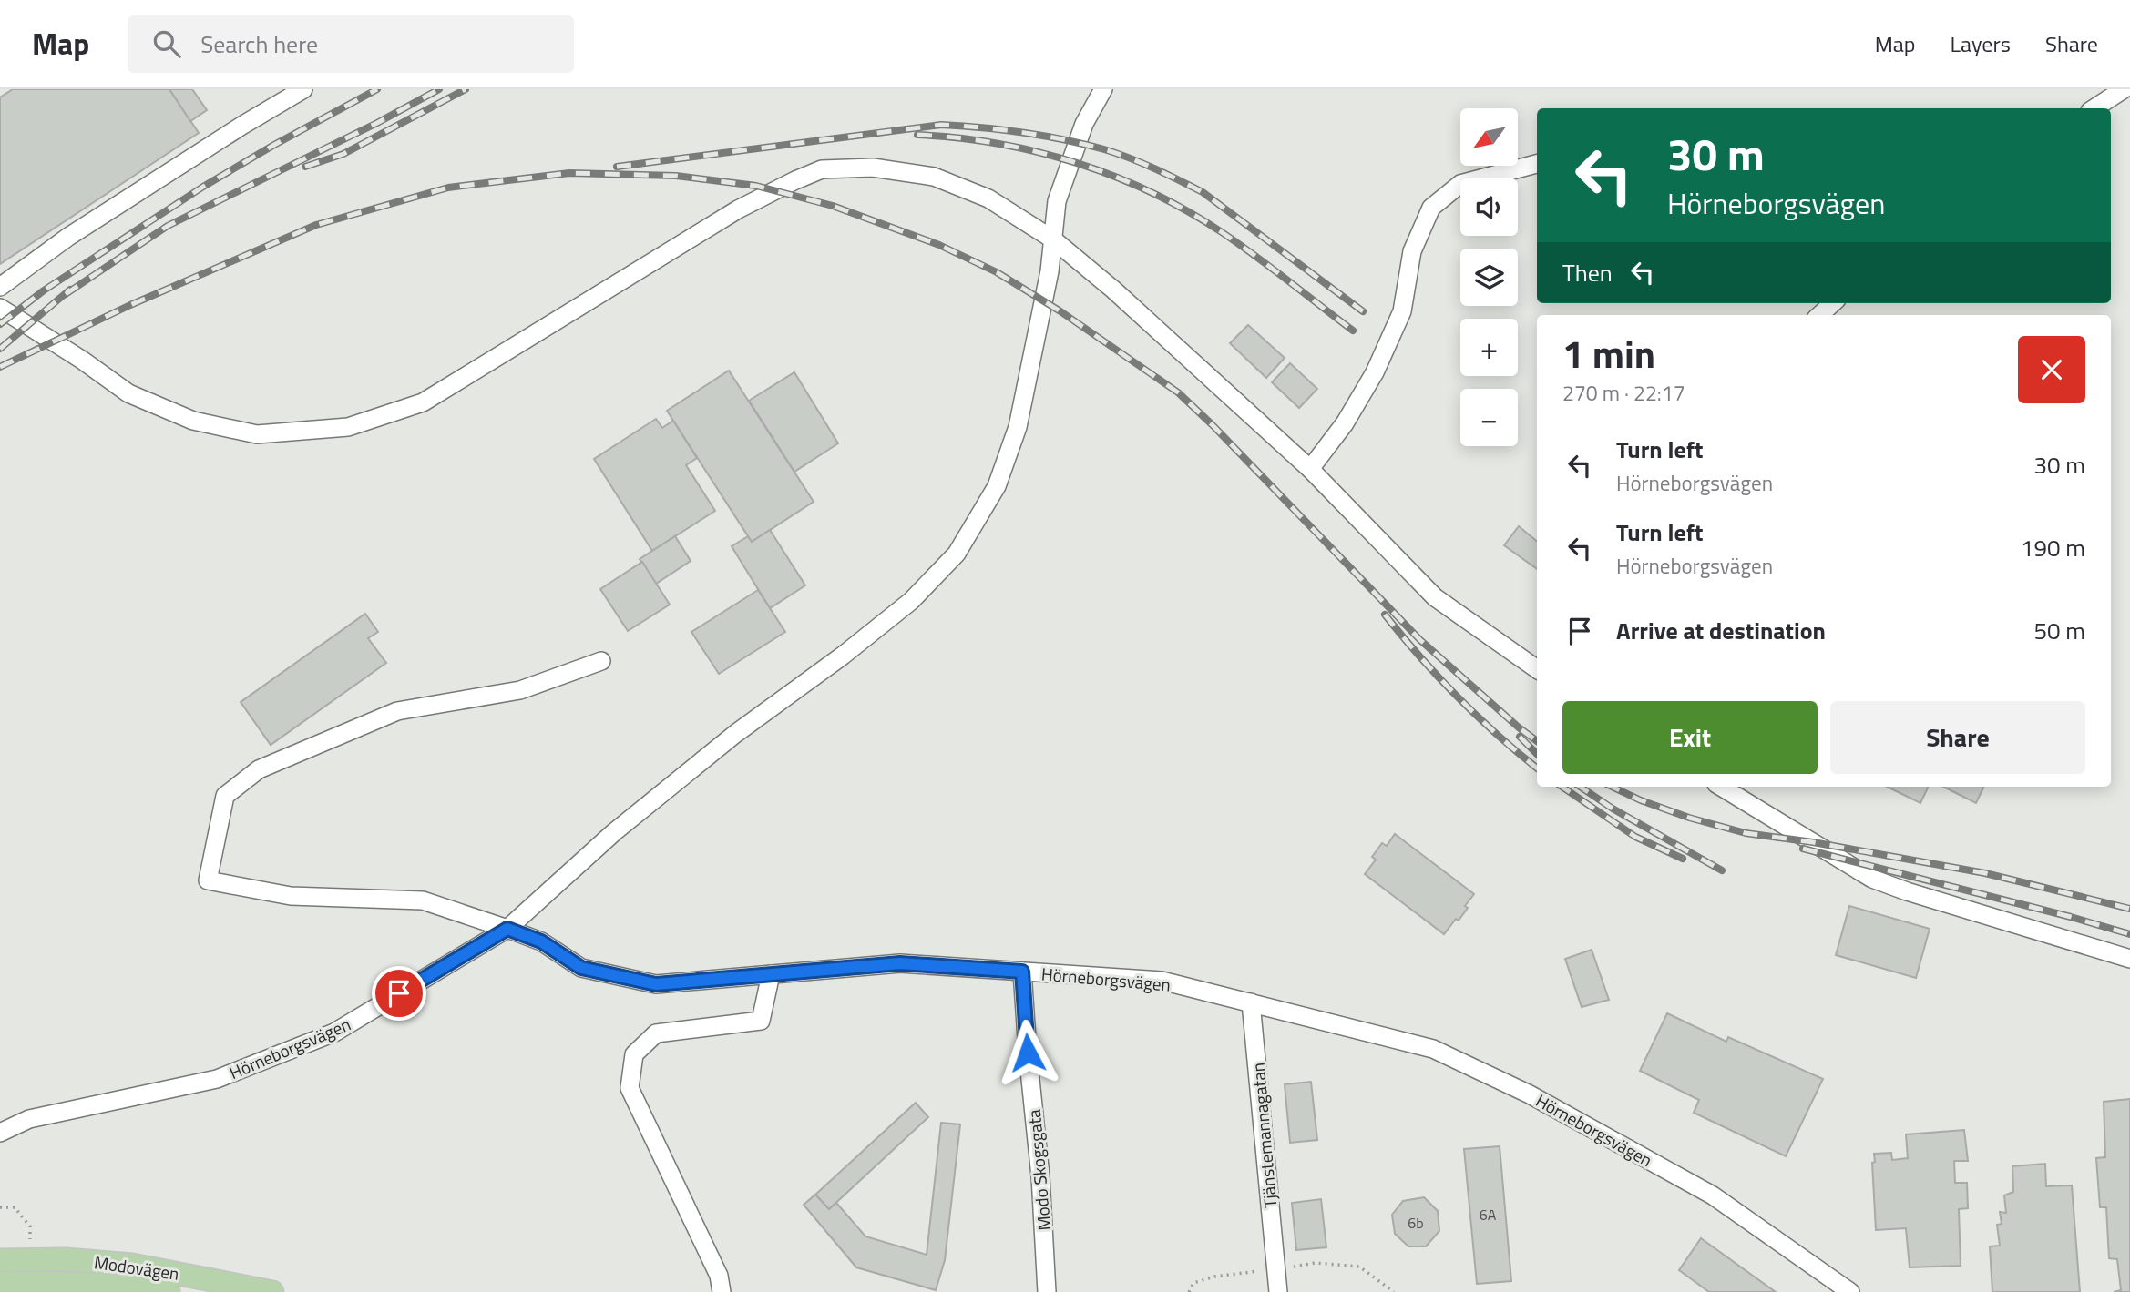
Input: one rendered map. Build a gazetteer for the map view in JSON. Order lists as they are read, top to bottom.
{
  "streets": {
    "main road": ["Modovägen"],
    "street": ["Hörneborgsvägen", "Tjänstemannagatan", "Modo Skogsgata"]
  },
  "crossings": [
    ["Hörneborgsvägen", "Tjänstemannagatan"],
    ["Hörneborgsvägen", "Modo Skogsgata"]
  ],
  "house_numbers": ["6A", "6b"],
  "north": "bottom left",
  "page": {
    "header": "Map",
    "search": "Search here",
    "nav": ["Map", "Layers", "Share"],
    "map_buttons": ["+", "−"],
    "turn": ["30 m", "Hörneborgsvägen"],
    "then": "Then",
    "heading": ["1 min", "270 m · 22:17"],
    "list": [
      {
        "name": "Turn left",
        "note": "Hörneborgsvägen",
        "value": "30 m"
      },
      {
        "name": "Turn left",
        "note": "Hörneborgsvägen",
        "value": "190 m"
      },
      {
        "name": "Arrive at destination",
        "value": "50 m"
      }
    ],
    "buttons": ["Exit", "Share"]
  }
}
